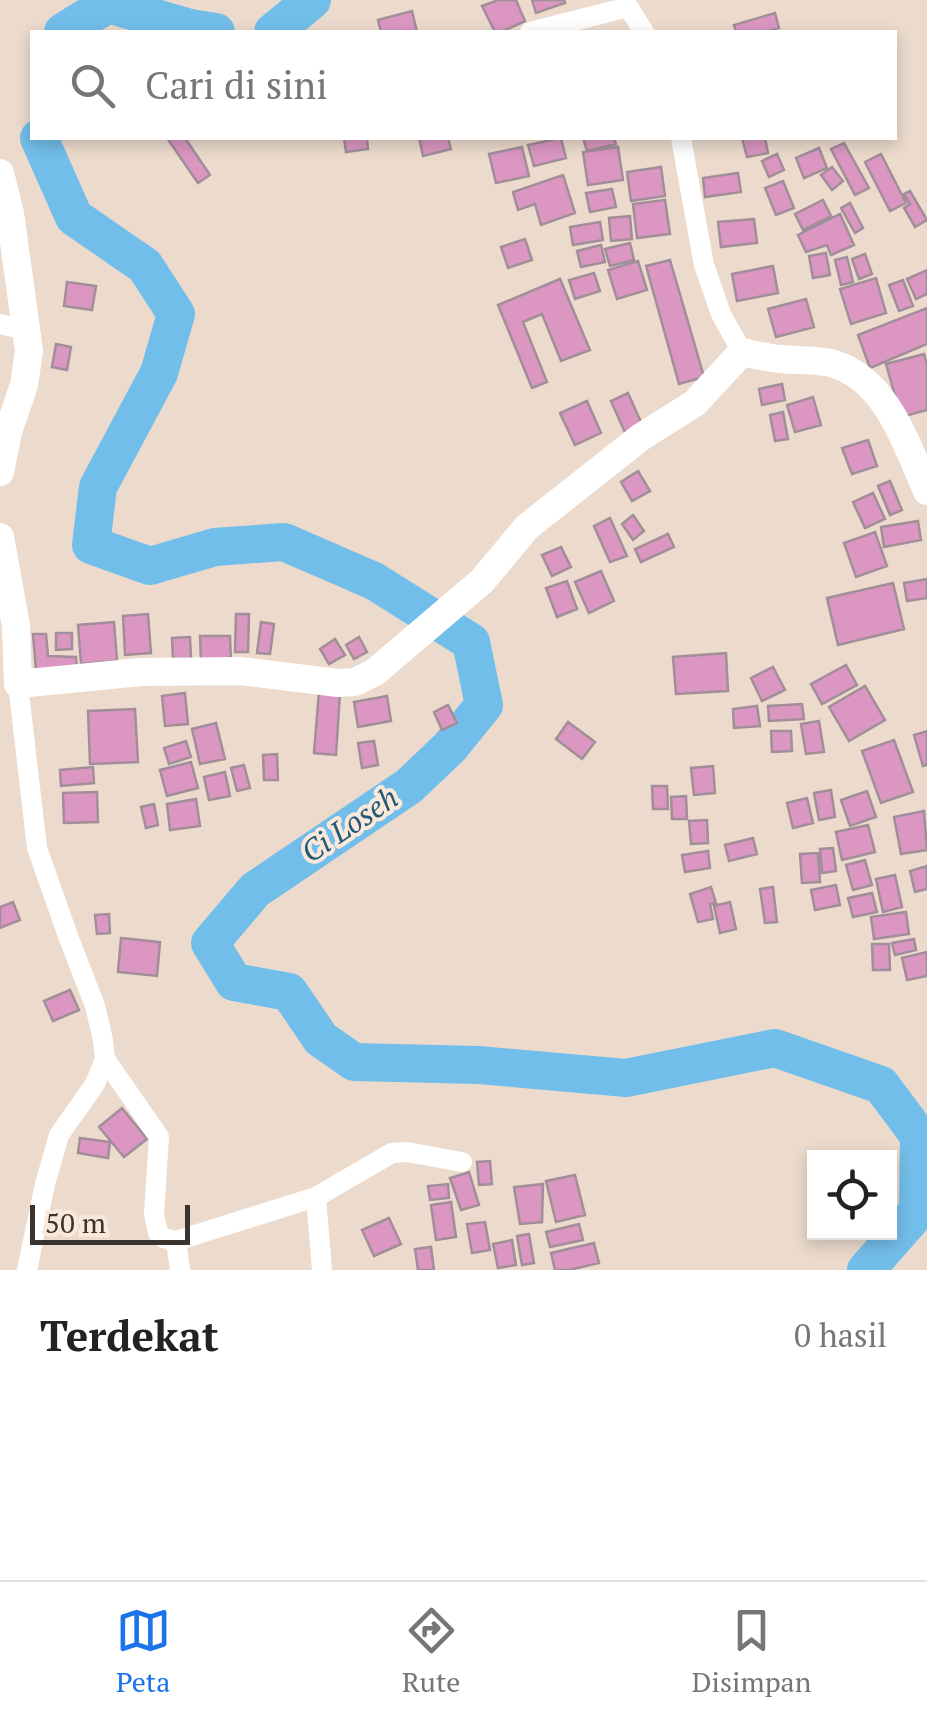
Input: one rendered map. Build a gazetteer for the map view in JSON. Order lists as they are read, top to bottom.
{
  "water": ["Ci Loseh"],
  "scale_bar": "50 m",
  "page": {
    "search": "Cari di sini",
    "scale": "50 m",
    "heading": ["Terdekat", "0 hasil"],
    "nav": ["Peta", "Rute", "Disimpan"]
  }
}
